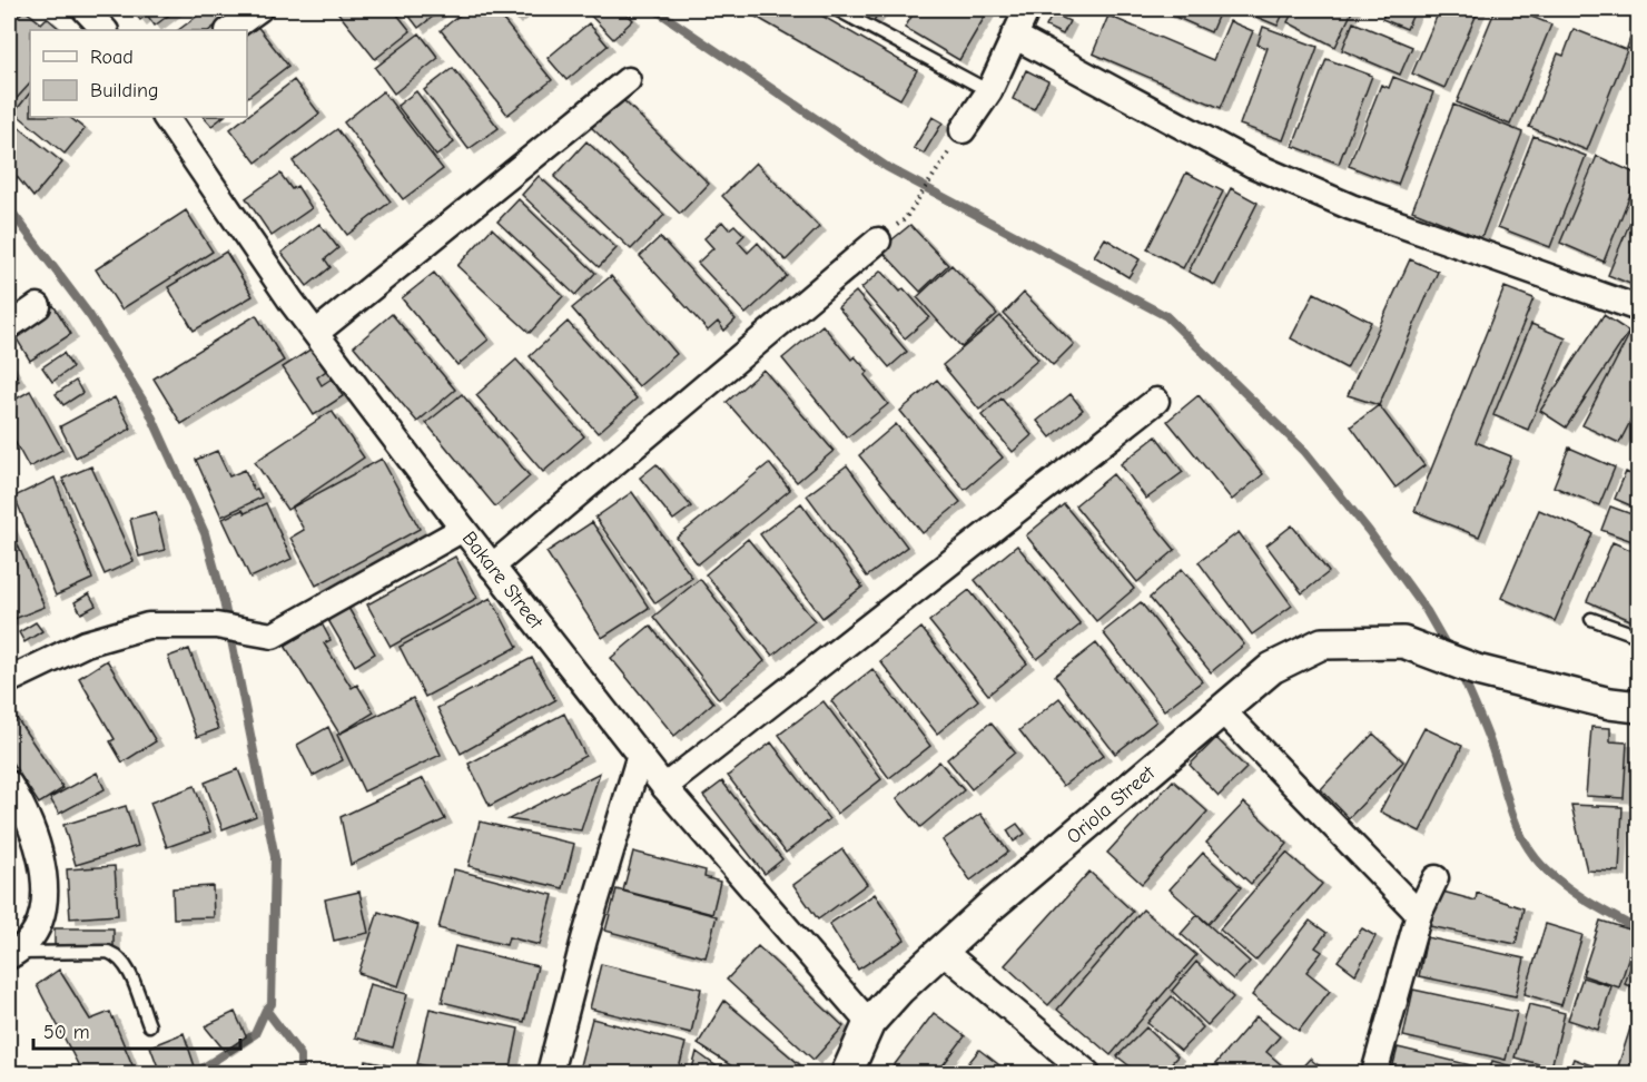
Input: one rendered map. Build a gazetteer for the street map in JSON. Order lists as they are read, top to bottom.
{
  "streets": {
    "street": ["Bakare Street", "Oriola Street"]
  },
  "crossings": [
    ["Bakare Street", "Oriola Street"]
  ],
  "legend": ["Road", "Building"],
  "scale_bar": "50 m"
}
